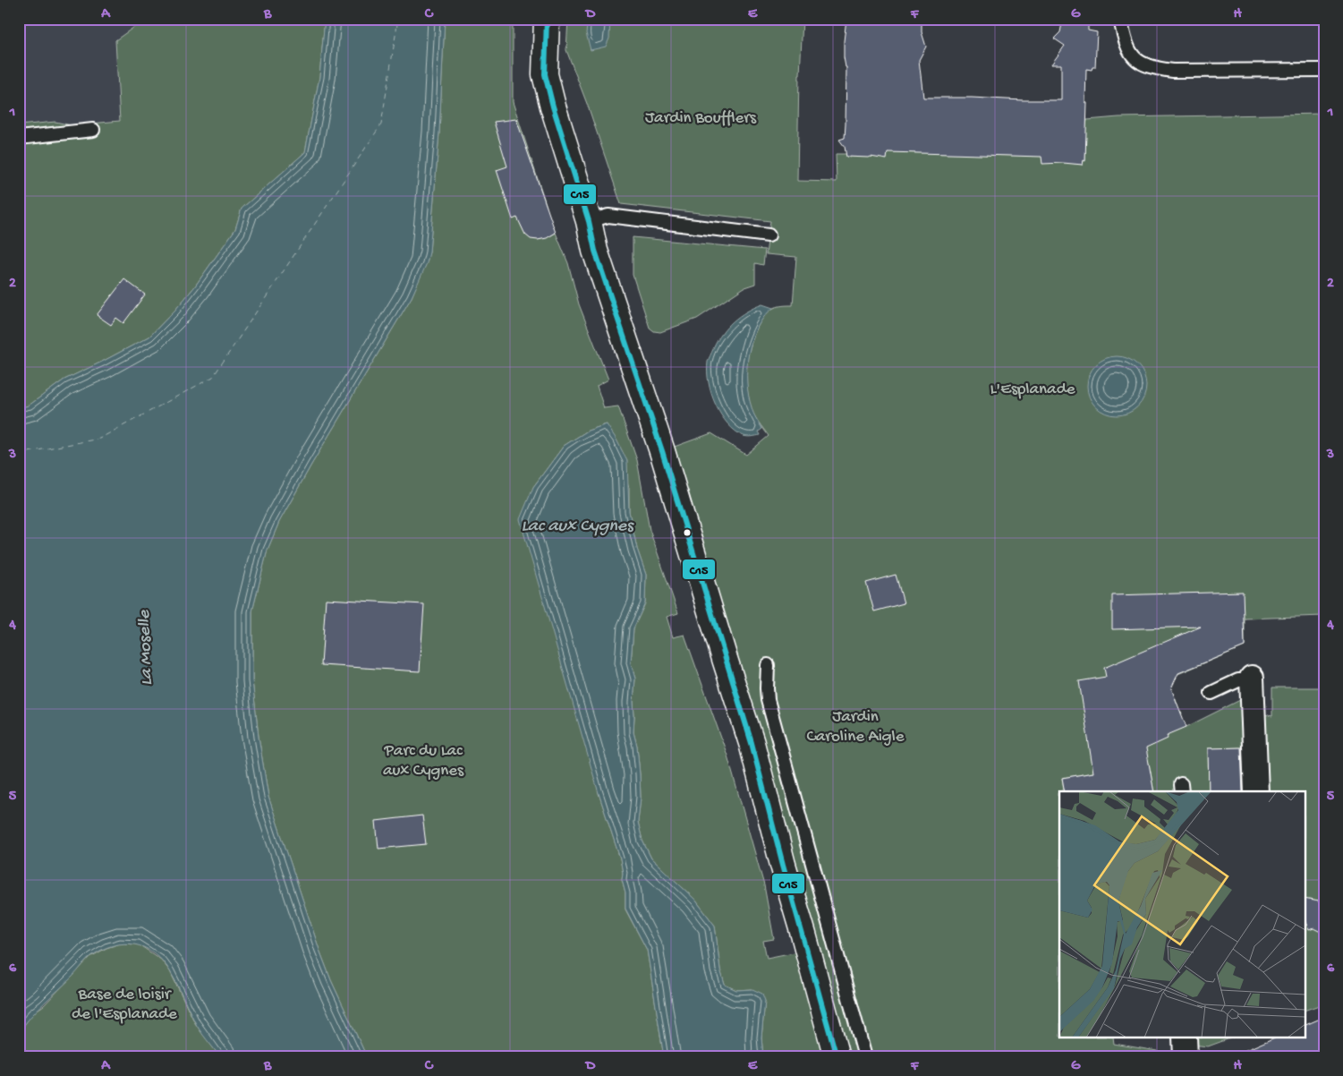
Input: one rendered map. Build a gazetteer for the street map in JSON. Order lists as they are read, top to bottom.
{
  "water": ["Lac aux Cygnes", "La Moselle"],
  "parks": [
    "Jardin Boufflers",
    "L'Esplanade",
    "Jardin Caroline Aigle",
    "Parc du Lac aux Cygnes",
    "Base de loisir de l'Esplanade"
  ],
  "lines": ["transit line C15"],
  "grid": {
    "columns": [
      "A",
      "B",
      "C",
      "D",
      "E",
      "F",
      "G",
      "H"
    ],
    "rows": [
      "1",
      "2",
      "3",
      "4",
      "5",
      "6"
    ]
  }
}
